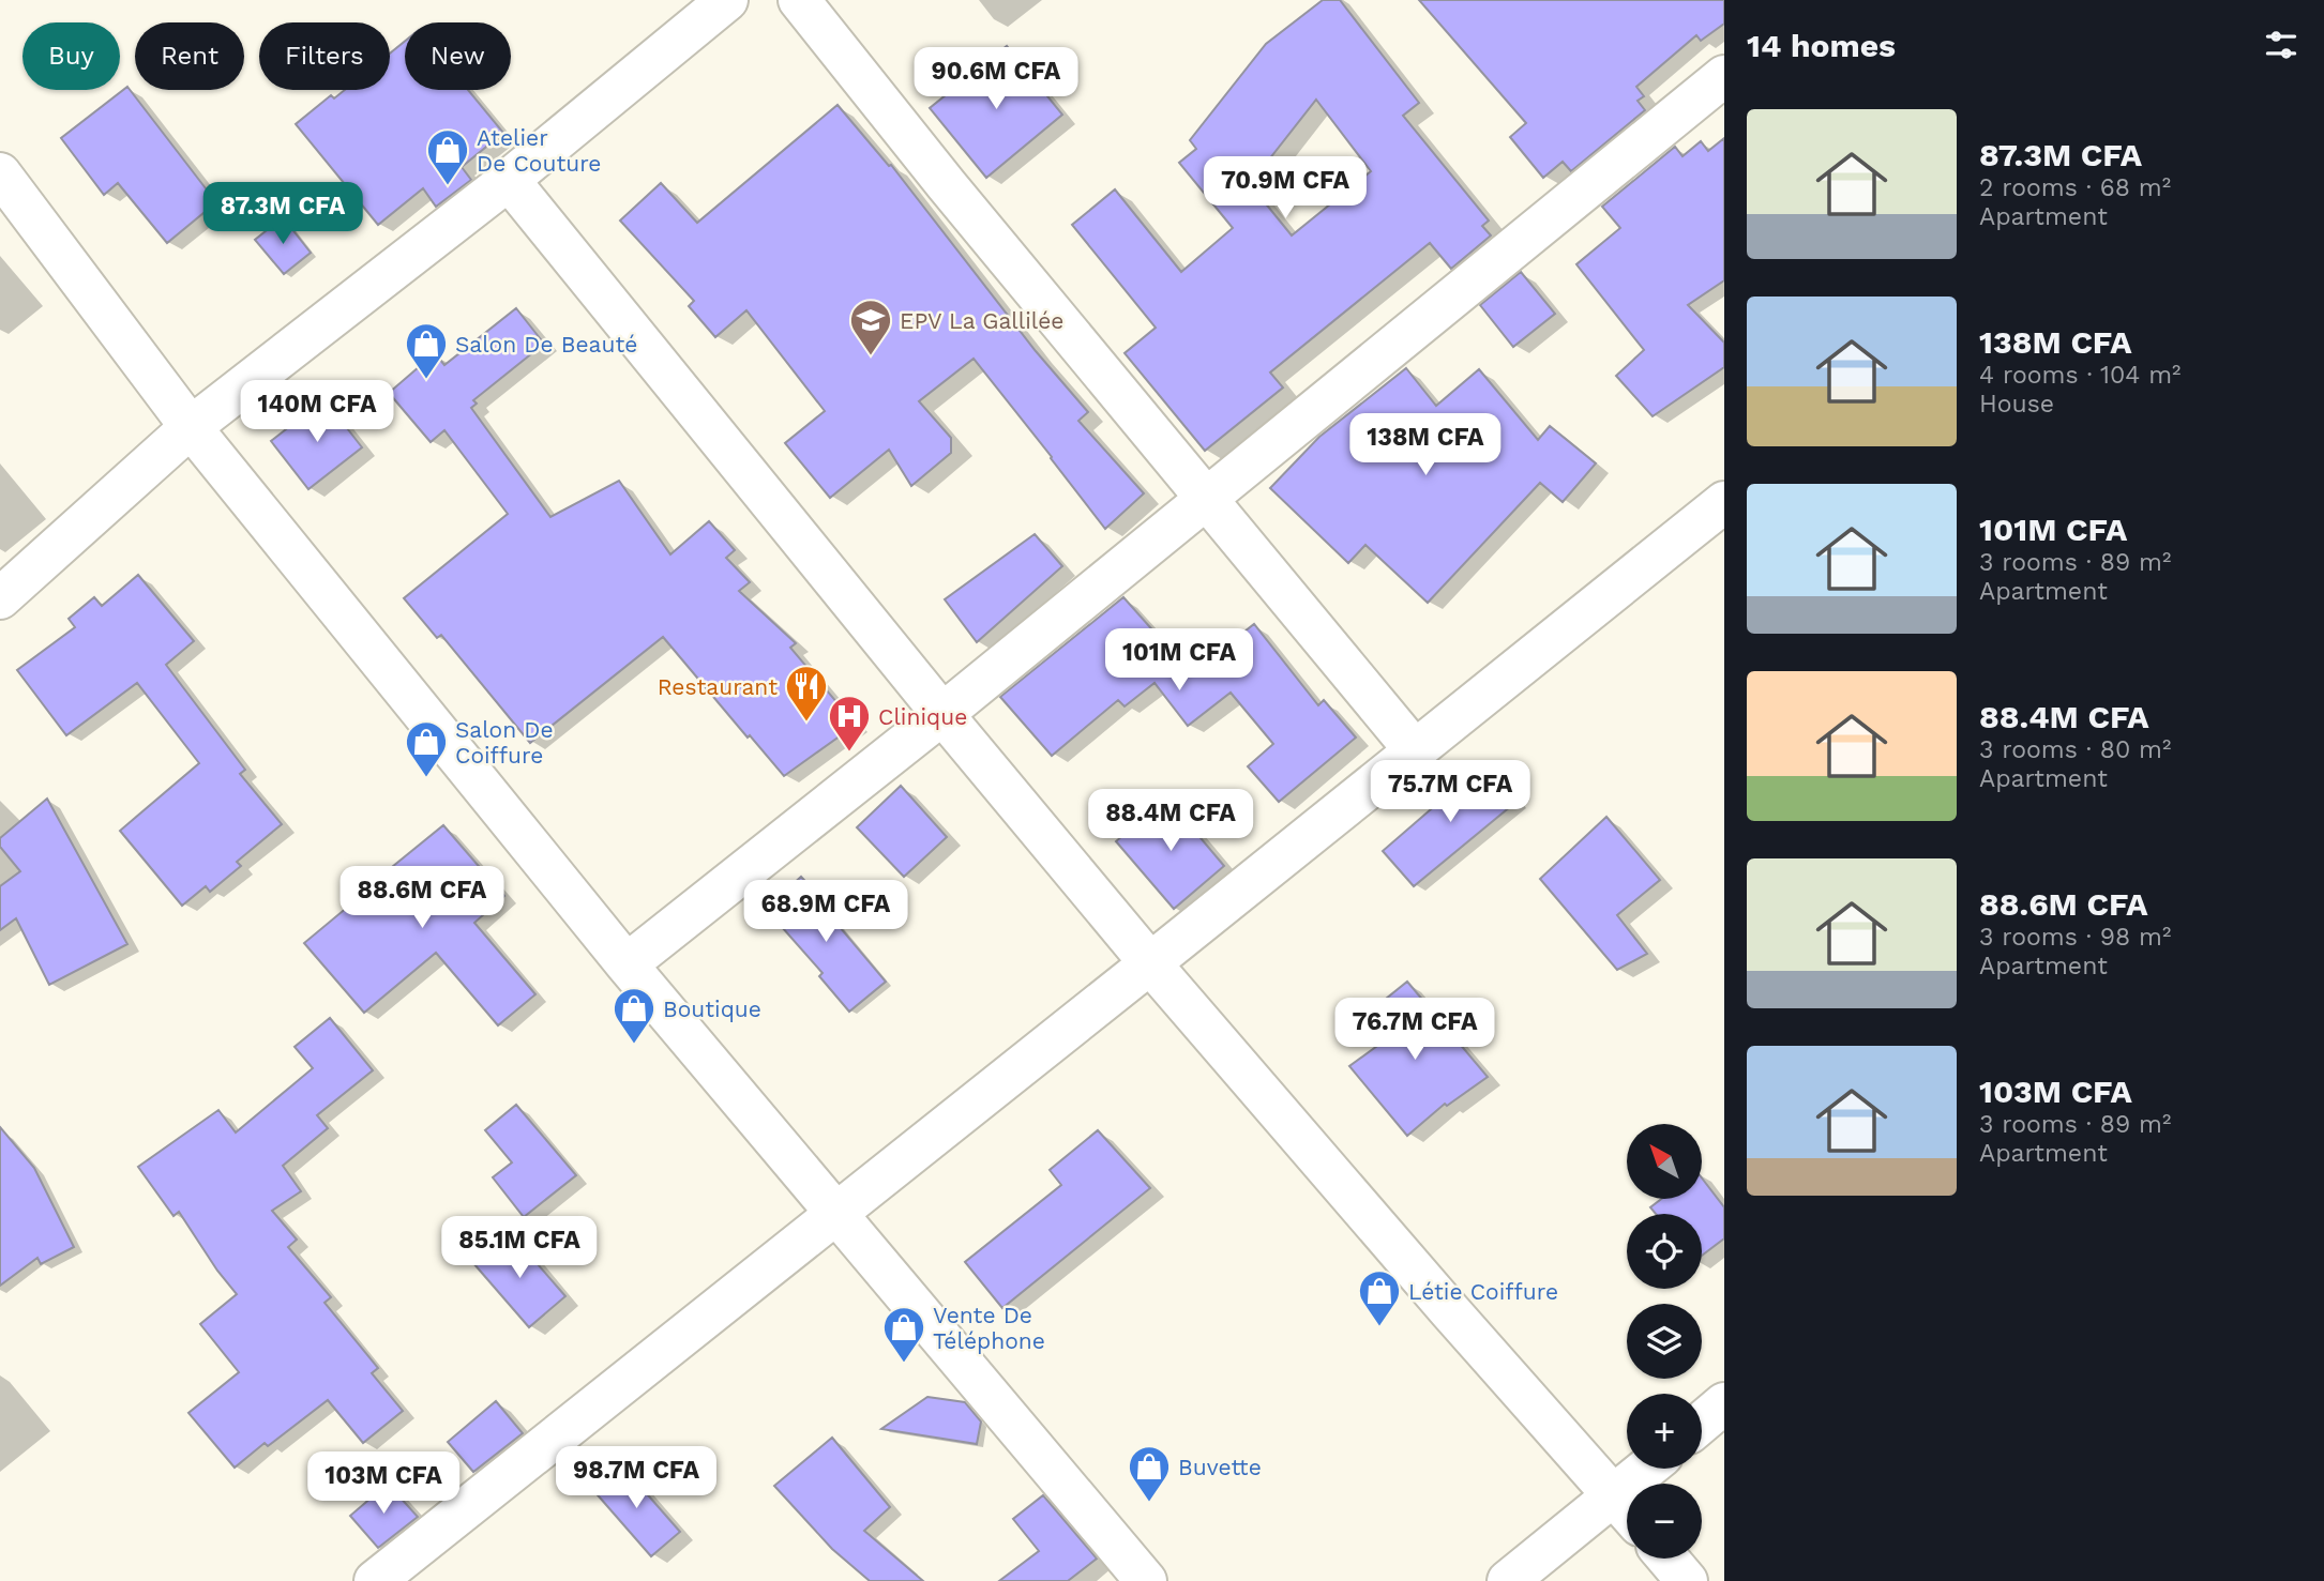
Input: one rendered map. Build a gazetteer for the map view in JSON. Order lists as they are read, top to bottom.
{
  "places": {
    "shop": [
      "Atelier De Couture",
      "Salon De Beauté",
      "Salon De Coiffure",
      "Boutique",
      "Létie Coiffure",
      "Vente De Téléphone",
      "Buvette"
    ],
    "school or university": ["EPV La Gallilée"],
    "restaurant": ["Restaurant"],
    "hospital": ["Clinique"]
  },
  "north": "top left",
  "page": {
    "heading": "14 homes",
    "chip": [
      "Buy",
      "Rent",
      "Filters",
      "New"
    ],
    "price": [
      "90.6M CFA",
      "70.9M CFA",
      "87.3M CFA",
      "140M CFA",
      "138M CFA",
      "101M CFA",
      "75.7M CFA",
      "88.4M CFA",
      "88.6M CFA",
      "68.9M CFA",
      "76.7M CFA",
      "85.1M CFA",
      "98.7M CFA",
      "103M CFA"
    ],
    "list": [
      {
        "name": "87.3M CFA",
        "note": "2 rooms · 68 m² · Apartment"
      },
      {
        "name": "138M CFA",
        "note": "4 rooms · 104 m² · House"
      },
      {
        "name": "101M CFA",
        "note": "3 rooms · 89 m² · Apartment"
      },
      {
        "name": "88.4M CFA",
        "note": "3 rooms · 80 m² · Apartment"
      },
      {
        "name": "88.6M CFA",
        "note": "3 rooms · 98 m² · Apartment"
      },
      {
        "name": "103M CFA",
        "note": "3 rooms · 89 m² · Apartment"
      }
    ],
    "map_buttons": ["+", "−"]
  }
}
